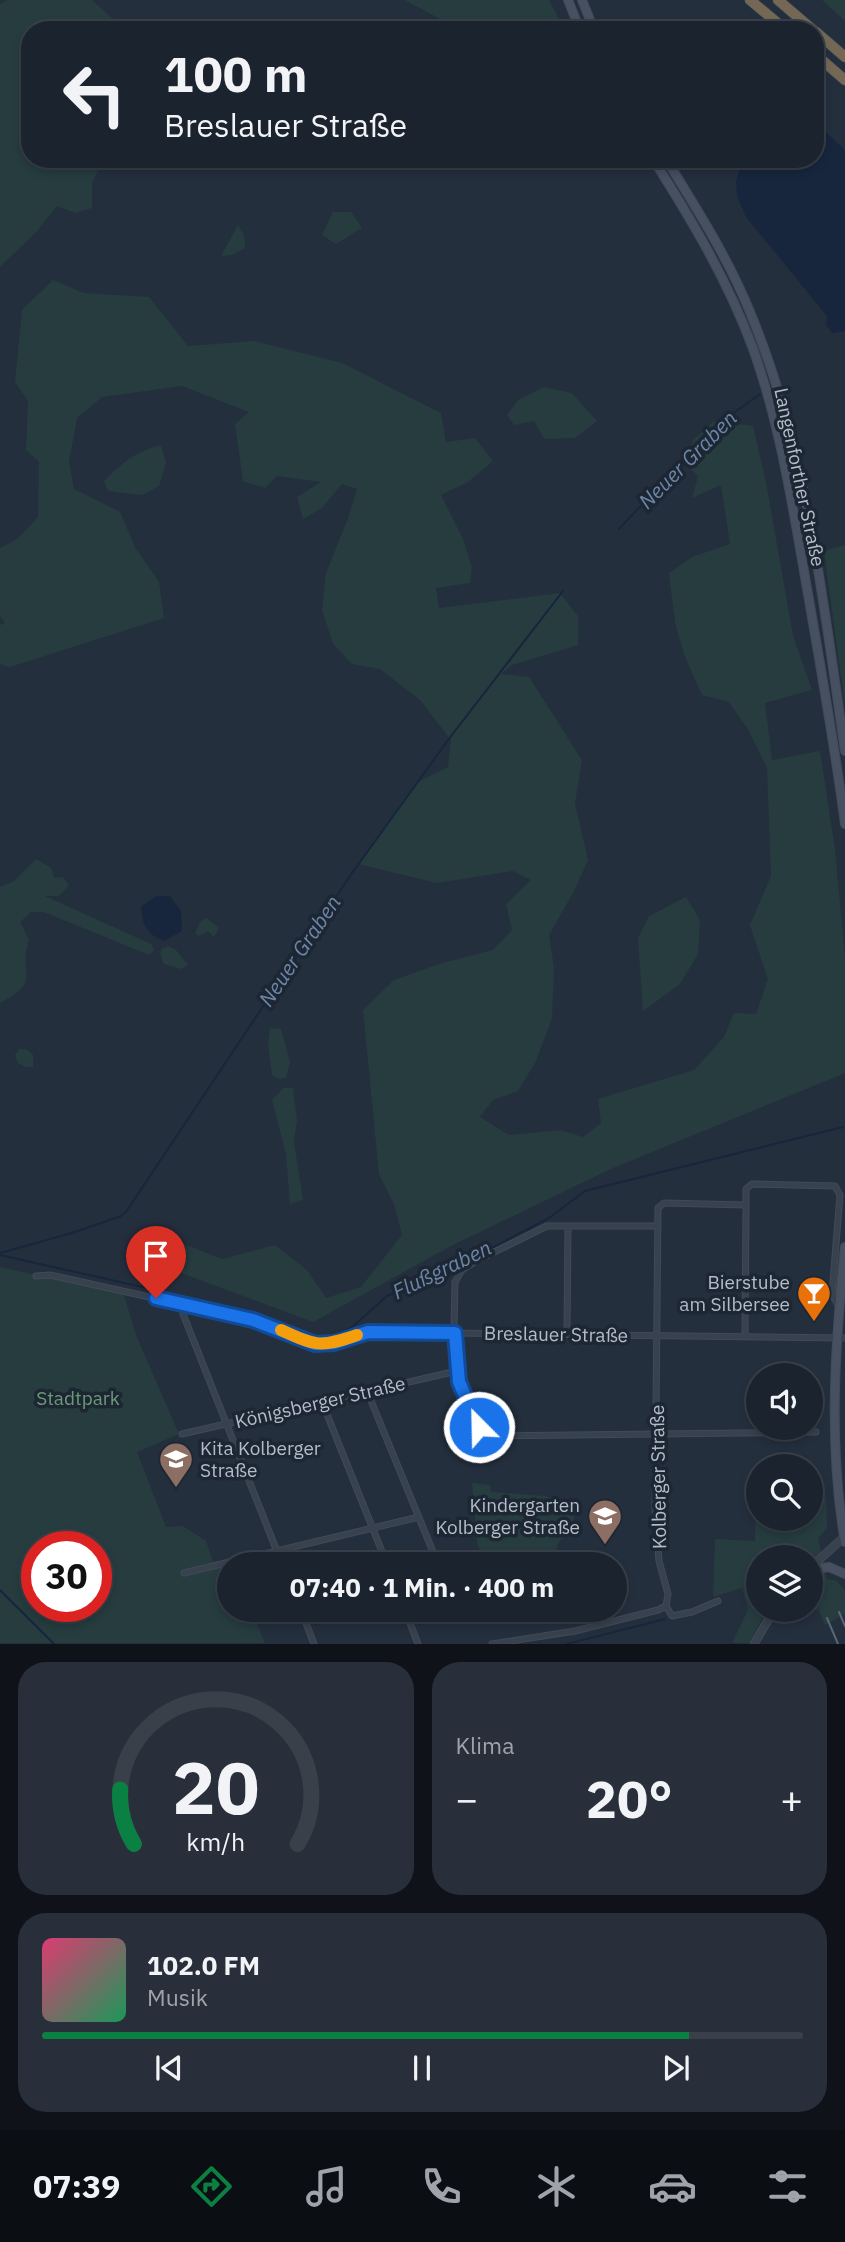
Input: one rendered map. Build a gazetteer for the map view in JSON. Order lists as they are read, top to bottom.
{
  "streets": {
    "main road": ["Langenforther Straße"],
    "street": ["Breslauer Straße", "Königsberger Straße", "Kolberger Straße"]
  },
  "crossings": [
    ["Breslauer Straße", "Kolberger Straße"]
  ],
  "water": ["Neuer Graben", "Flußgraben"],
  "parks": ["Stadtpark"],
  "places": {
    "bar": ["Bierstube am Silbersee"],
    "school or university": ["Kita Kolberger Straße", "Kindergarten Kolberger Straße"]
  },
  "page": {
    "turn": ["100 m", "Breslauer Straße"],
    "limit": "30",
    "trip": "07:40 · 1 Min. · 400 m",
    "tile": "Klima",
    "heat": ["−", "20°", "+"],
    "song": ["102.0 FM", "Musik"],
    "tabs": "07:39",
    "gauge": ["20", "km/h"]
  }
}
